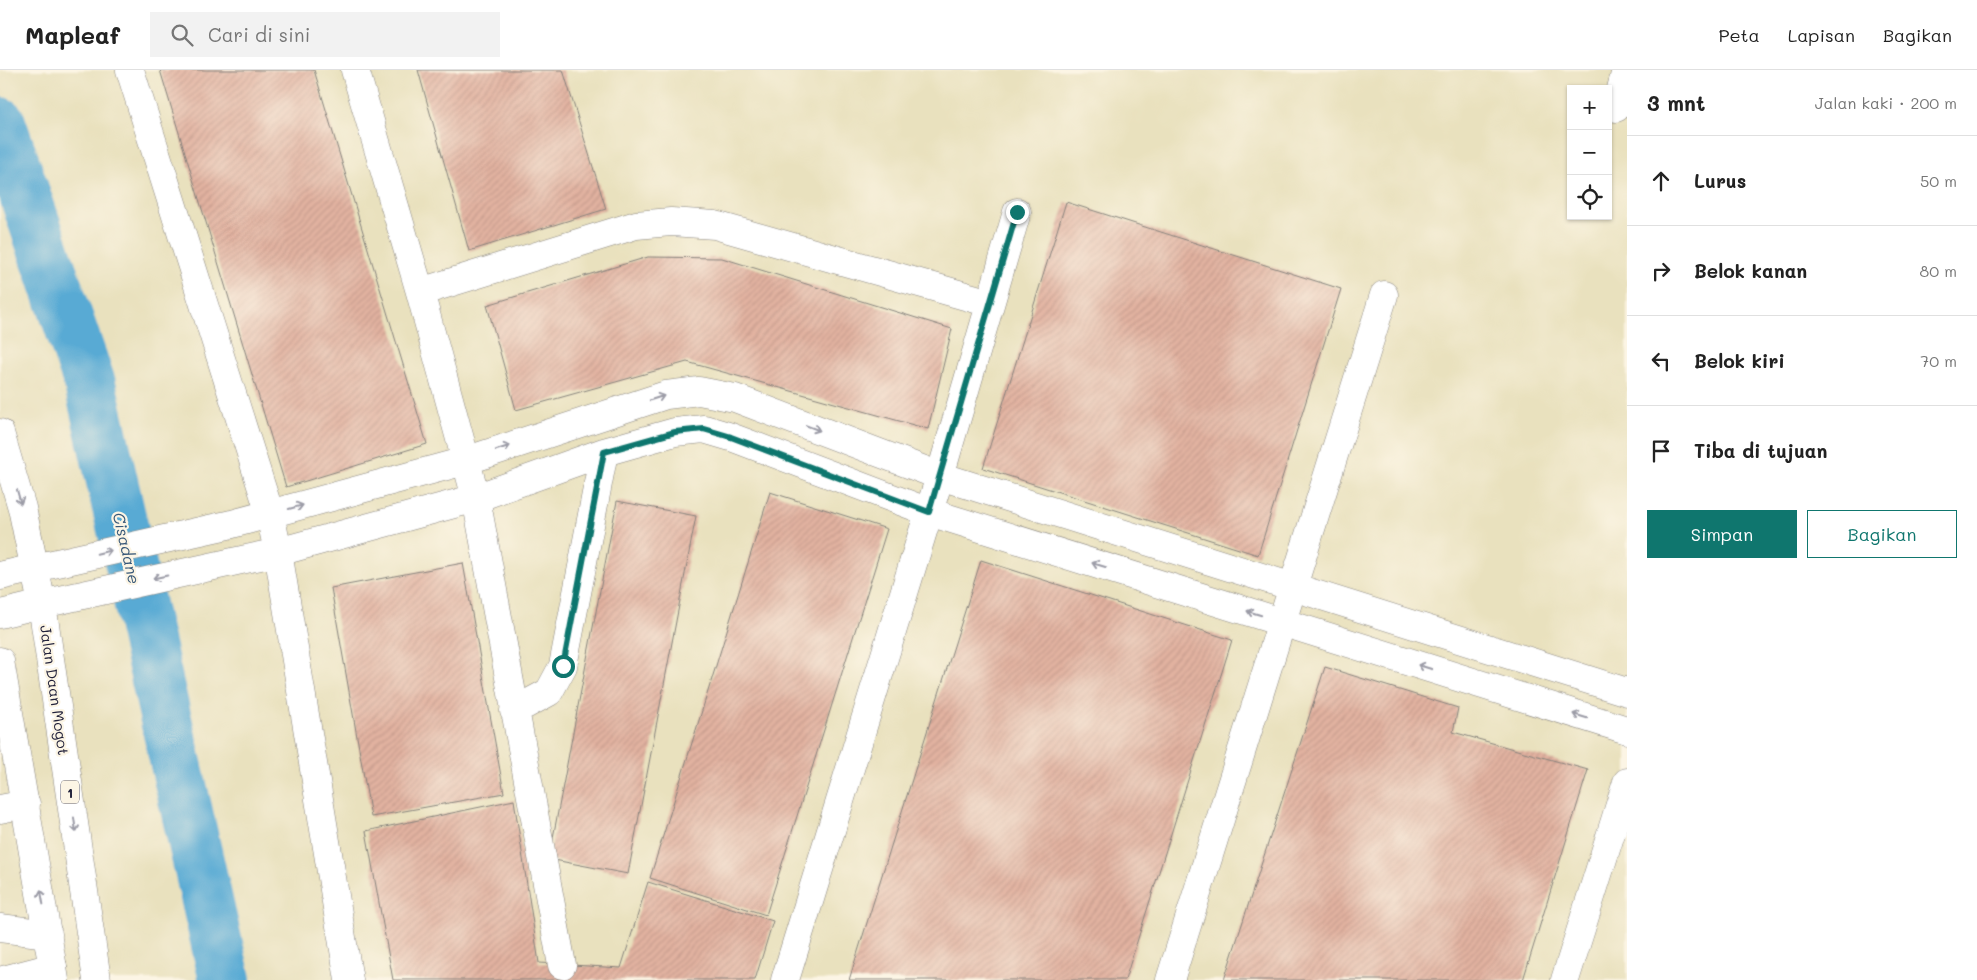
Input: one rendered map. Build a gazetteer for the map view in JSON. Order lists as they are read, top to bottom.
{
  "streets": {
    "main road": ["Jalan Daan Mogot", "1"]
  },
  "water": ["Cisadane"],
  "page": {
    "header": "Mapleaf",
    "search": "Cari di sini",
    "nav": ["Peta", "Lapisan", "Bagikan"],
    "heading": ["3 mnt", "Jalan kaki · 200 m"],
    "map_buttons": ["+", "−"],
    "list": [
      ["Lurus", "50 m"],
      ["Belok kanan", "80 m"],
      ["Belok kiri", "70 m"],
      "Tiba di tujuan"
    ],
    "buttons": ["Simpan", "Bagikan"]
  }
}
